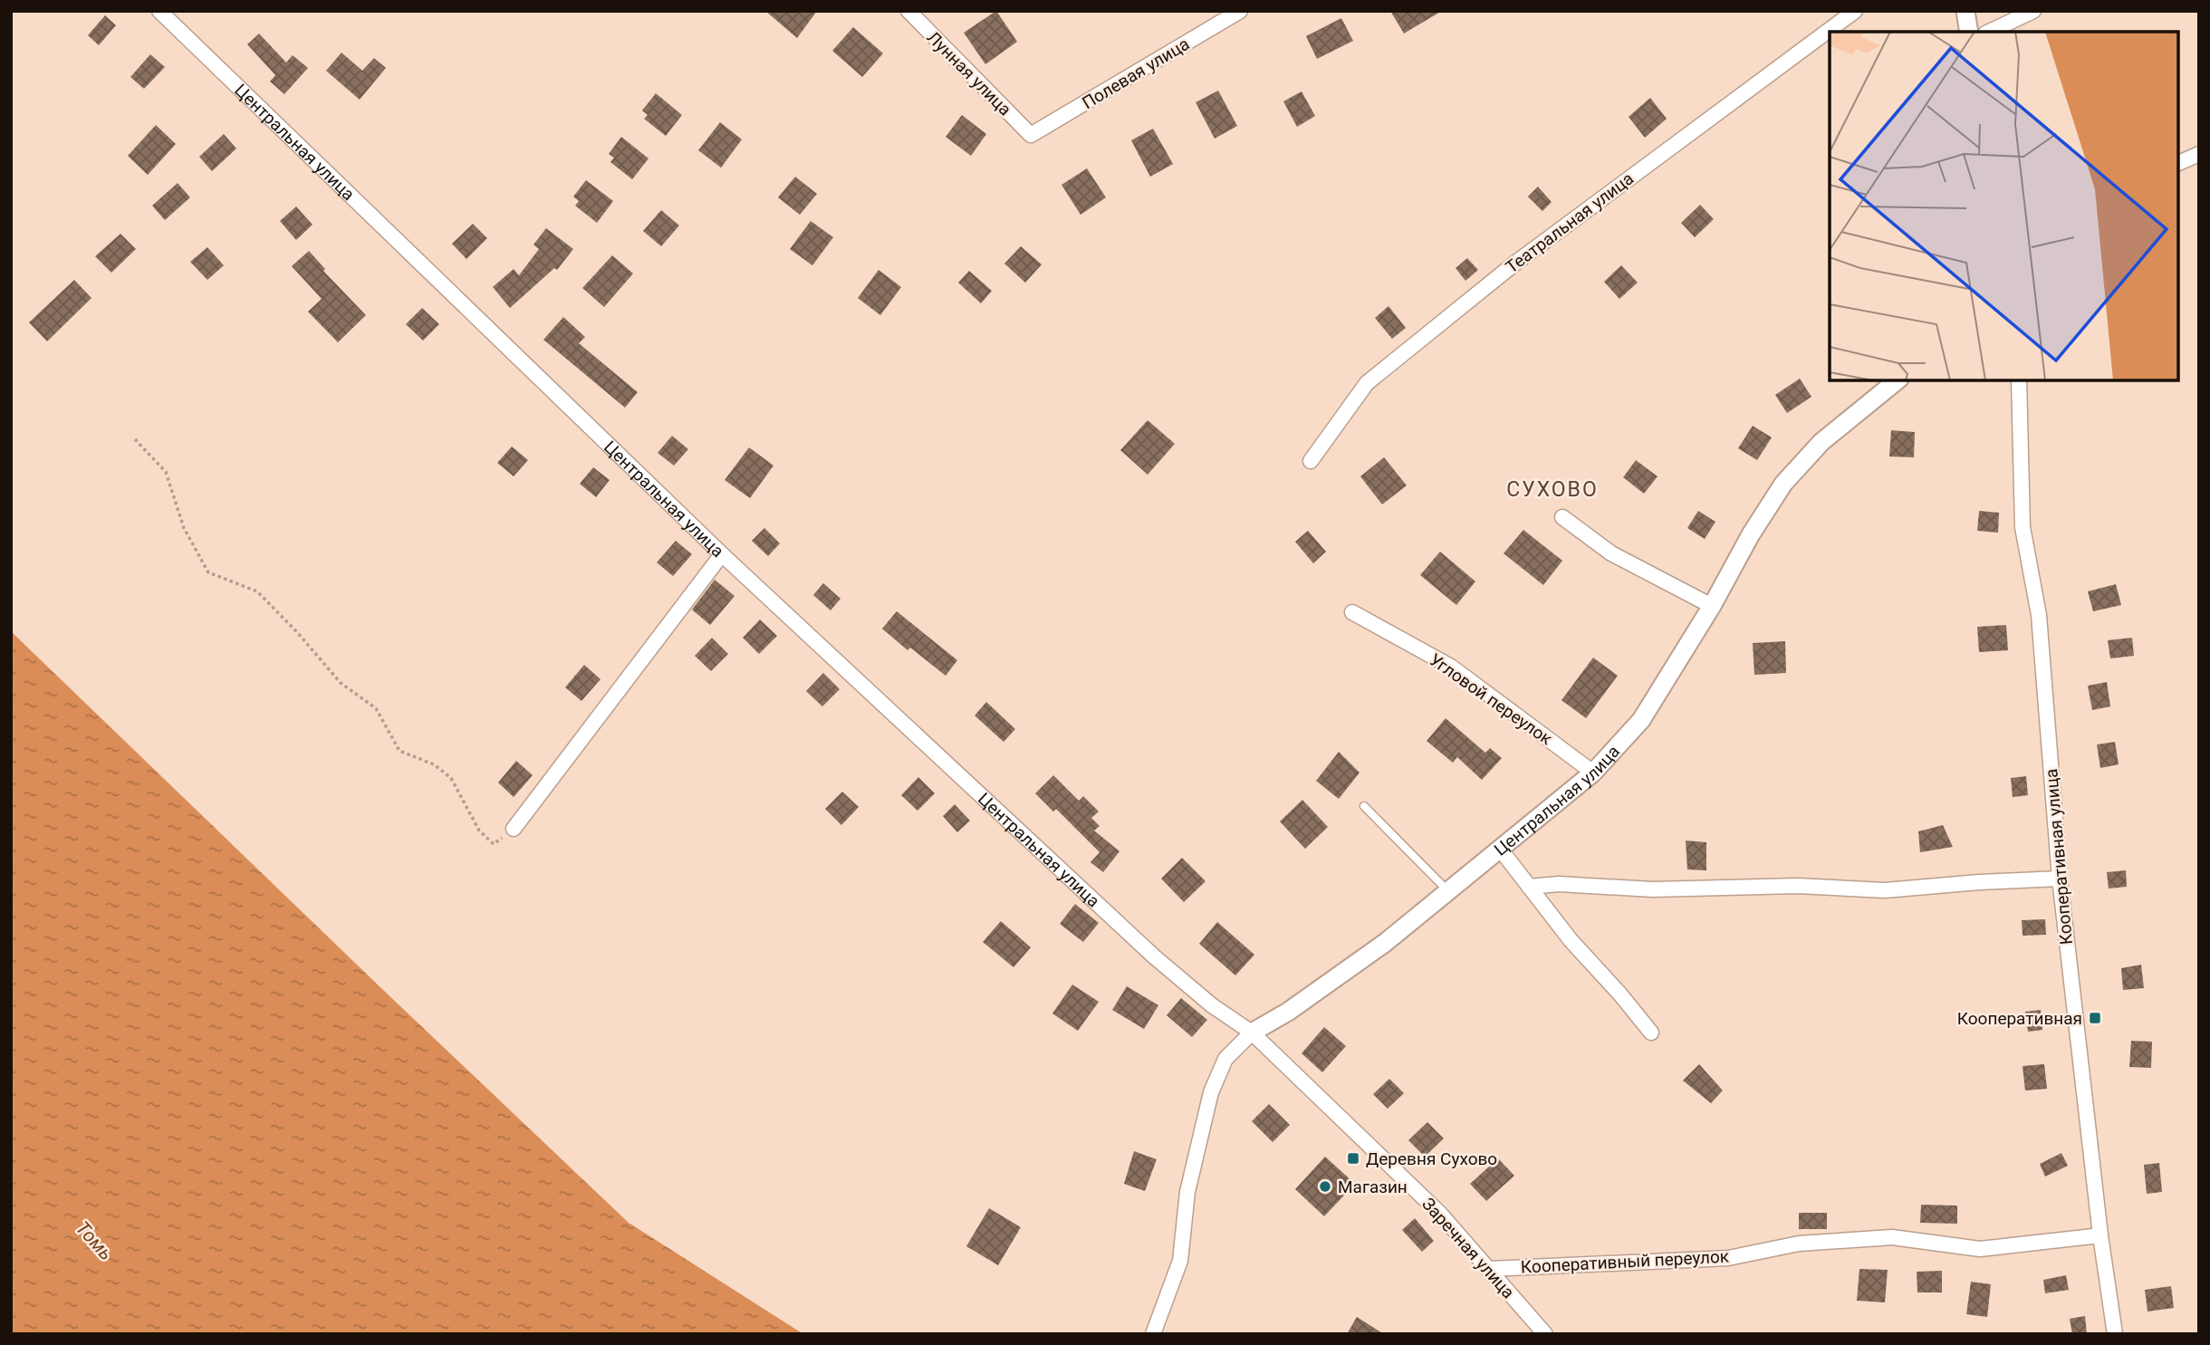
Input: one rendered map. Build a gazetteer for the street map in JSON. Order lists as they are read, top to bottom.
{
  "streets": {
    "street": [
      "Лунная улица",
      "Полевая улица",
      "Центральная улица",
      "Театральная улица",
      "Угловой переулок",
      "Кооперативная улица",
      "Заречная улица",
      "Кооперативный переулок"
    ]
  },
  "crossings": [
    ["Лунная улица", "Полевая улица"],
    ["Центральная улица", "Угловой переулок"],
    ["Центральная улица", "Заречная улица"],
    ["Кооперативная улица", "Кооперативный переулок"],
    ["Заречная улица", "Кооперативный переулок"]
  ],
  "districts": ["СУХОВО"],
  "water": ["Томь"],
  "places": {
    "transit": ["Кооперативная", "Деревня Сухово"],
    "other": ["Магазин"]
  }
}
